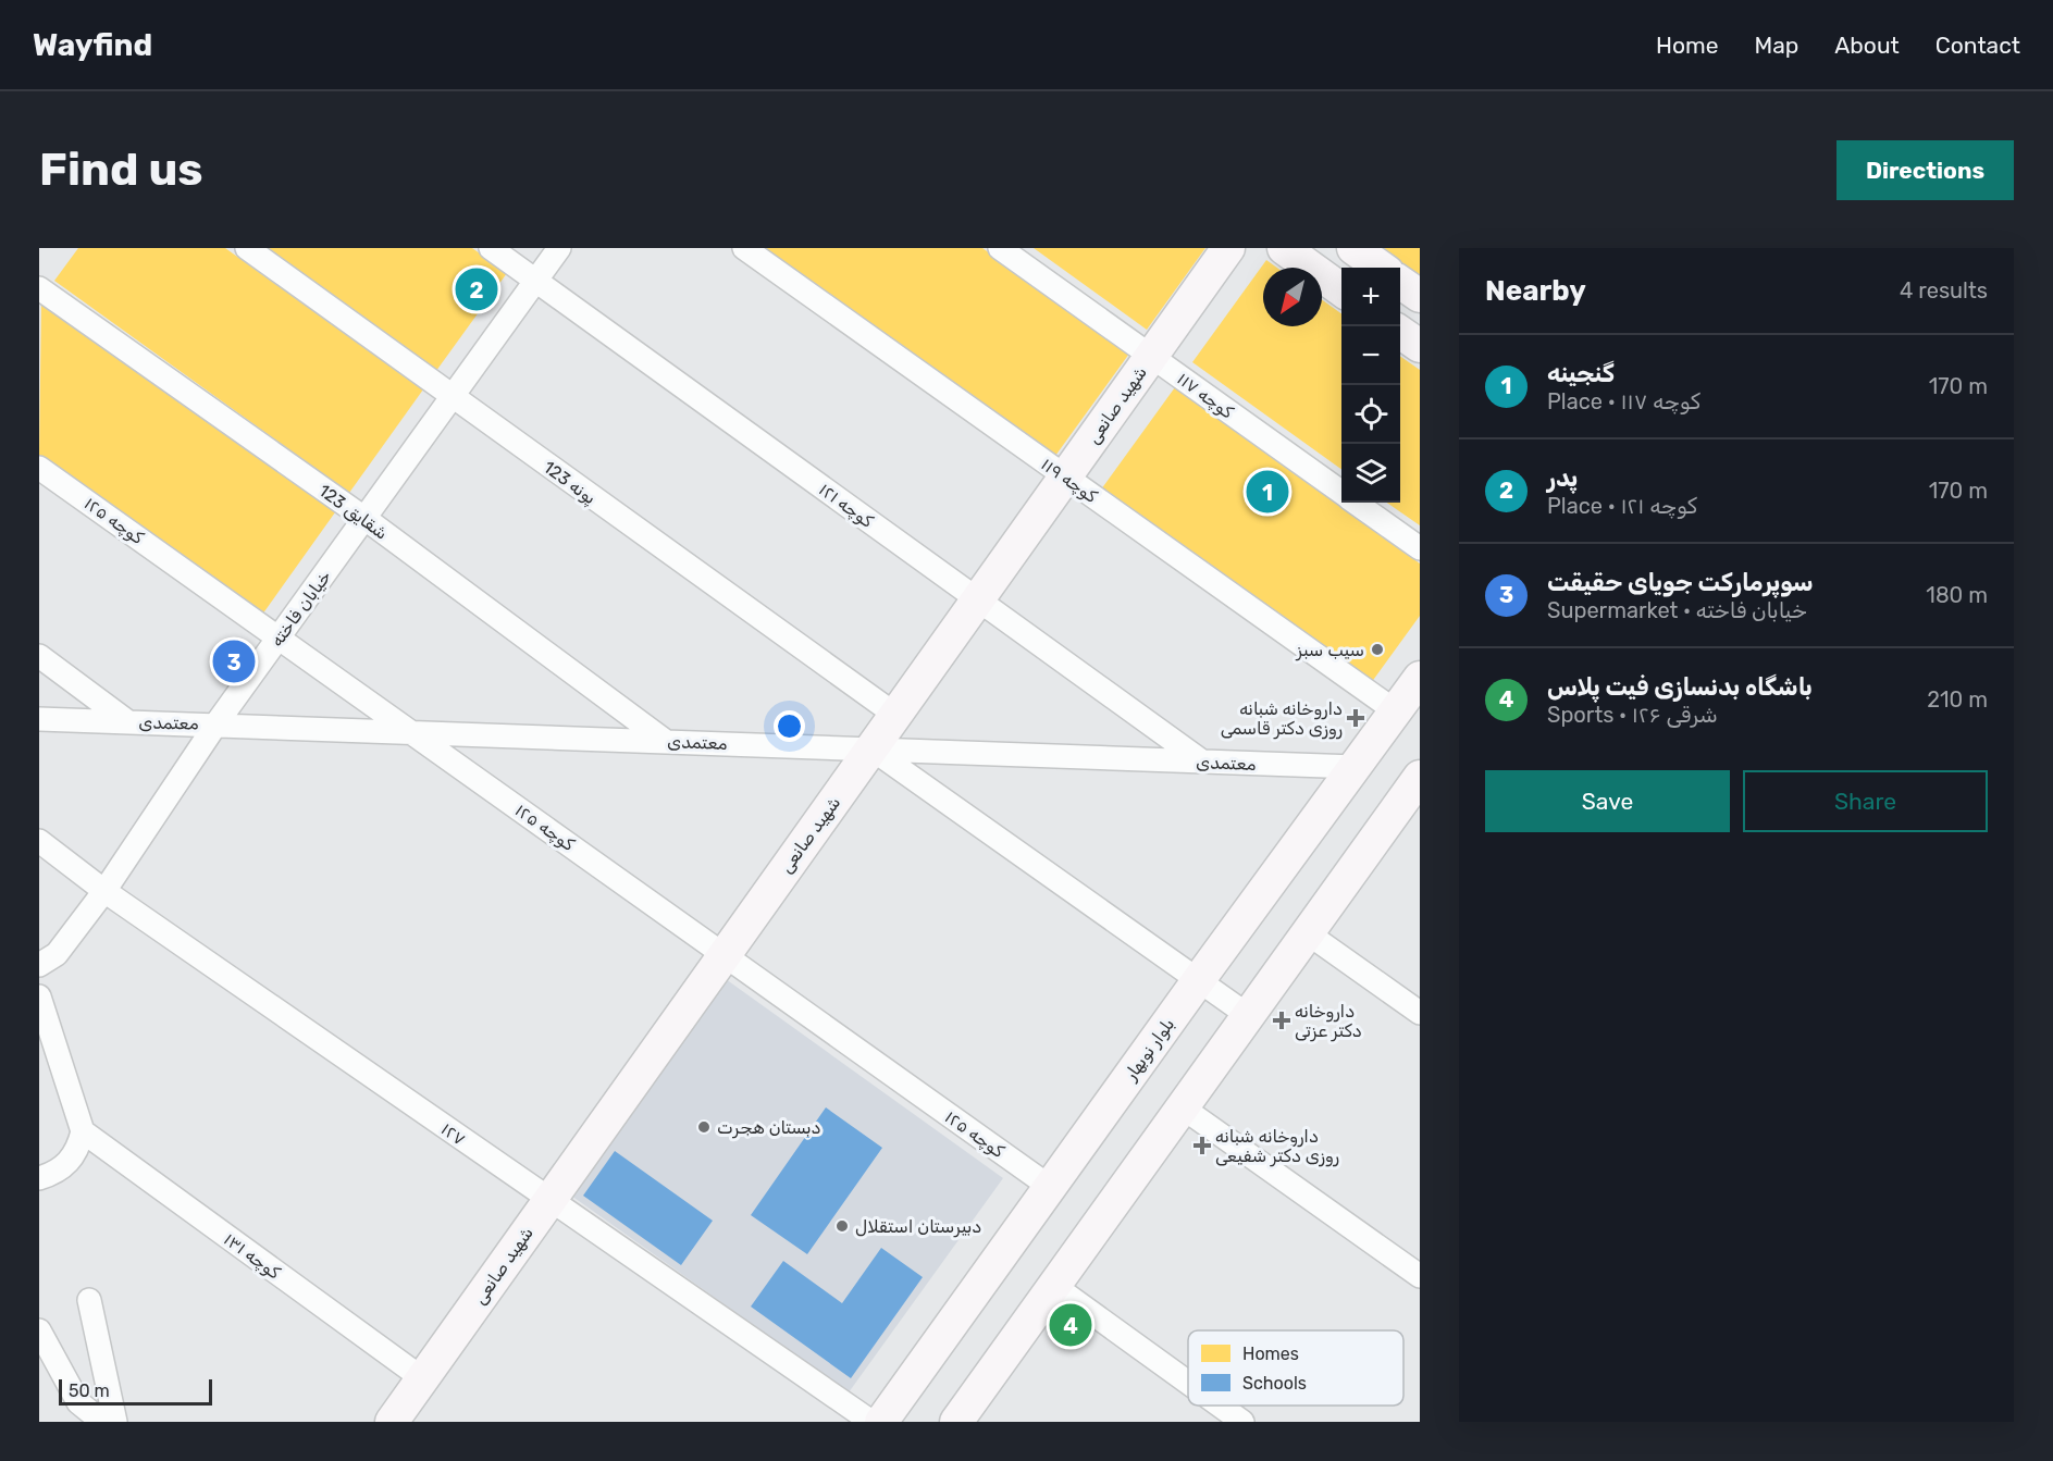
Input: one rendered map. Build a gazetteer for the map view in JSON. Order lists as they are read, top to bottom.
{
  "streets": {
    "main road": ["شهید صانعی", "بلوار نوبهار"],
    "street": [
      "کوچه ۱۱۷",
      "کوچه ۱۱۹",
      "123 پونه",
      "کوچه ۱۲۱",
      "123 شقایق",
      "کوچه ۱۲۵",
      "خیابان فاخته",
      "معتمدی",
      "۱۲۷",
      "کوچه ۱۳۱"
    ]
  },
  "crossings": [
    ["کوچه ۱۱۷", "شهید صانعی"],
    ["شهید صانعی", "کوچه ۱۱۹"],
    ["شهید صانعی", "123 پونه"],
    ["شهید صانعی", "کوچه ۱۲۱"],
    ["شهید صانعی", "کوچه ۱۲۵"],
    ["شهید صانعی", "معتمدی"],
    ["شهید صانعی", "۱۲۷"],
    ["شهید صانعی", "کوچه ۱۳۱"],
    ["کوچه ۱۱۹", "بلوار نوبهار"],
    ["123 پونه", "خیابان فاخته"],
    ["کوچه ۱۲۱", "خیابان فاخته"],
    ["کوچه ۱۲۱", "معتمدی"],
    ["123 شقایق", "خیابان فاخته"],
    ["123 شقایق", "معتمدی"],
    ["کوچه ۱۲۵", "خیابان فاخته"],
    ["کوچه ۱۲۵", "معتمدی"],
    ["کوچه ۱۲۵", "بلوار نوبهار"],
    ["خیابان فاخته", "معتمدی"],
    ["خیابان فاخته", "۱۲۷"],
    ["معتمدی", "بلوار نوبهار"]
  ],
  "places": {
    "other": ["سیب سبز", "دبستان هجرت", "دبیرستان استقلال"],
    "health": ["داروخانه شبانه روزی دکتر قاسمی", "داروخانه دکتر عزتی", "داروخانه شبانه روزی دکتر شفیعی"]
  },
  "legend": ["Homes", "Schools"],
  "scale_bar": "50 m",
  "north": "bottom left",
  "page": {
    "header": "Wayfind",
    "nav": [
      "Home",
      "Map",
      "About",
      "Contact"
    ],
    "buttons": [
      "Directions",
      ["Save", "Share"]
    ],
    "title": "Find us",
    "heading": ["Nearby", "4 results"],
    "pins": [
      "2",
      "1",
      "3",
      "4"
    ],
    "map_buttons": ["+", "−"],
    "list": [
      {
        "mark": "1",
        "name": "گنجینه",
        "note": "Place · کوچه ۱۱۷",
        "value": "170 m"
      },
      {
        "mark": "2",
        "name": "پدر",
        "note": "Place · کوچه ۱۲۱",
        "value": "170 m"
      },
      {
        "mark": "3",
        "name": "سوپرمارکت جویای حقیقت",
        "note": "Supermarket · خیابان فاخته",
        "value": "180 m"
      },
      {
        "mark": "4",
        "name": "باشگاه بدنسازی فیت پلاس",
        "note": "Sports · ۱۲۶ شرقی",
        "value": "210 m"
      }
    ],
    "scale": "50 m"
  }
}
